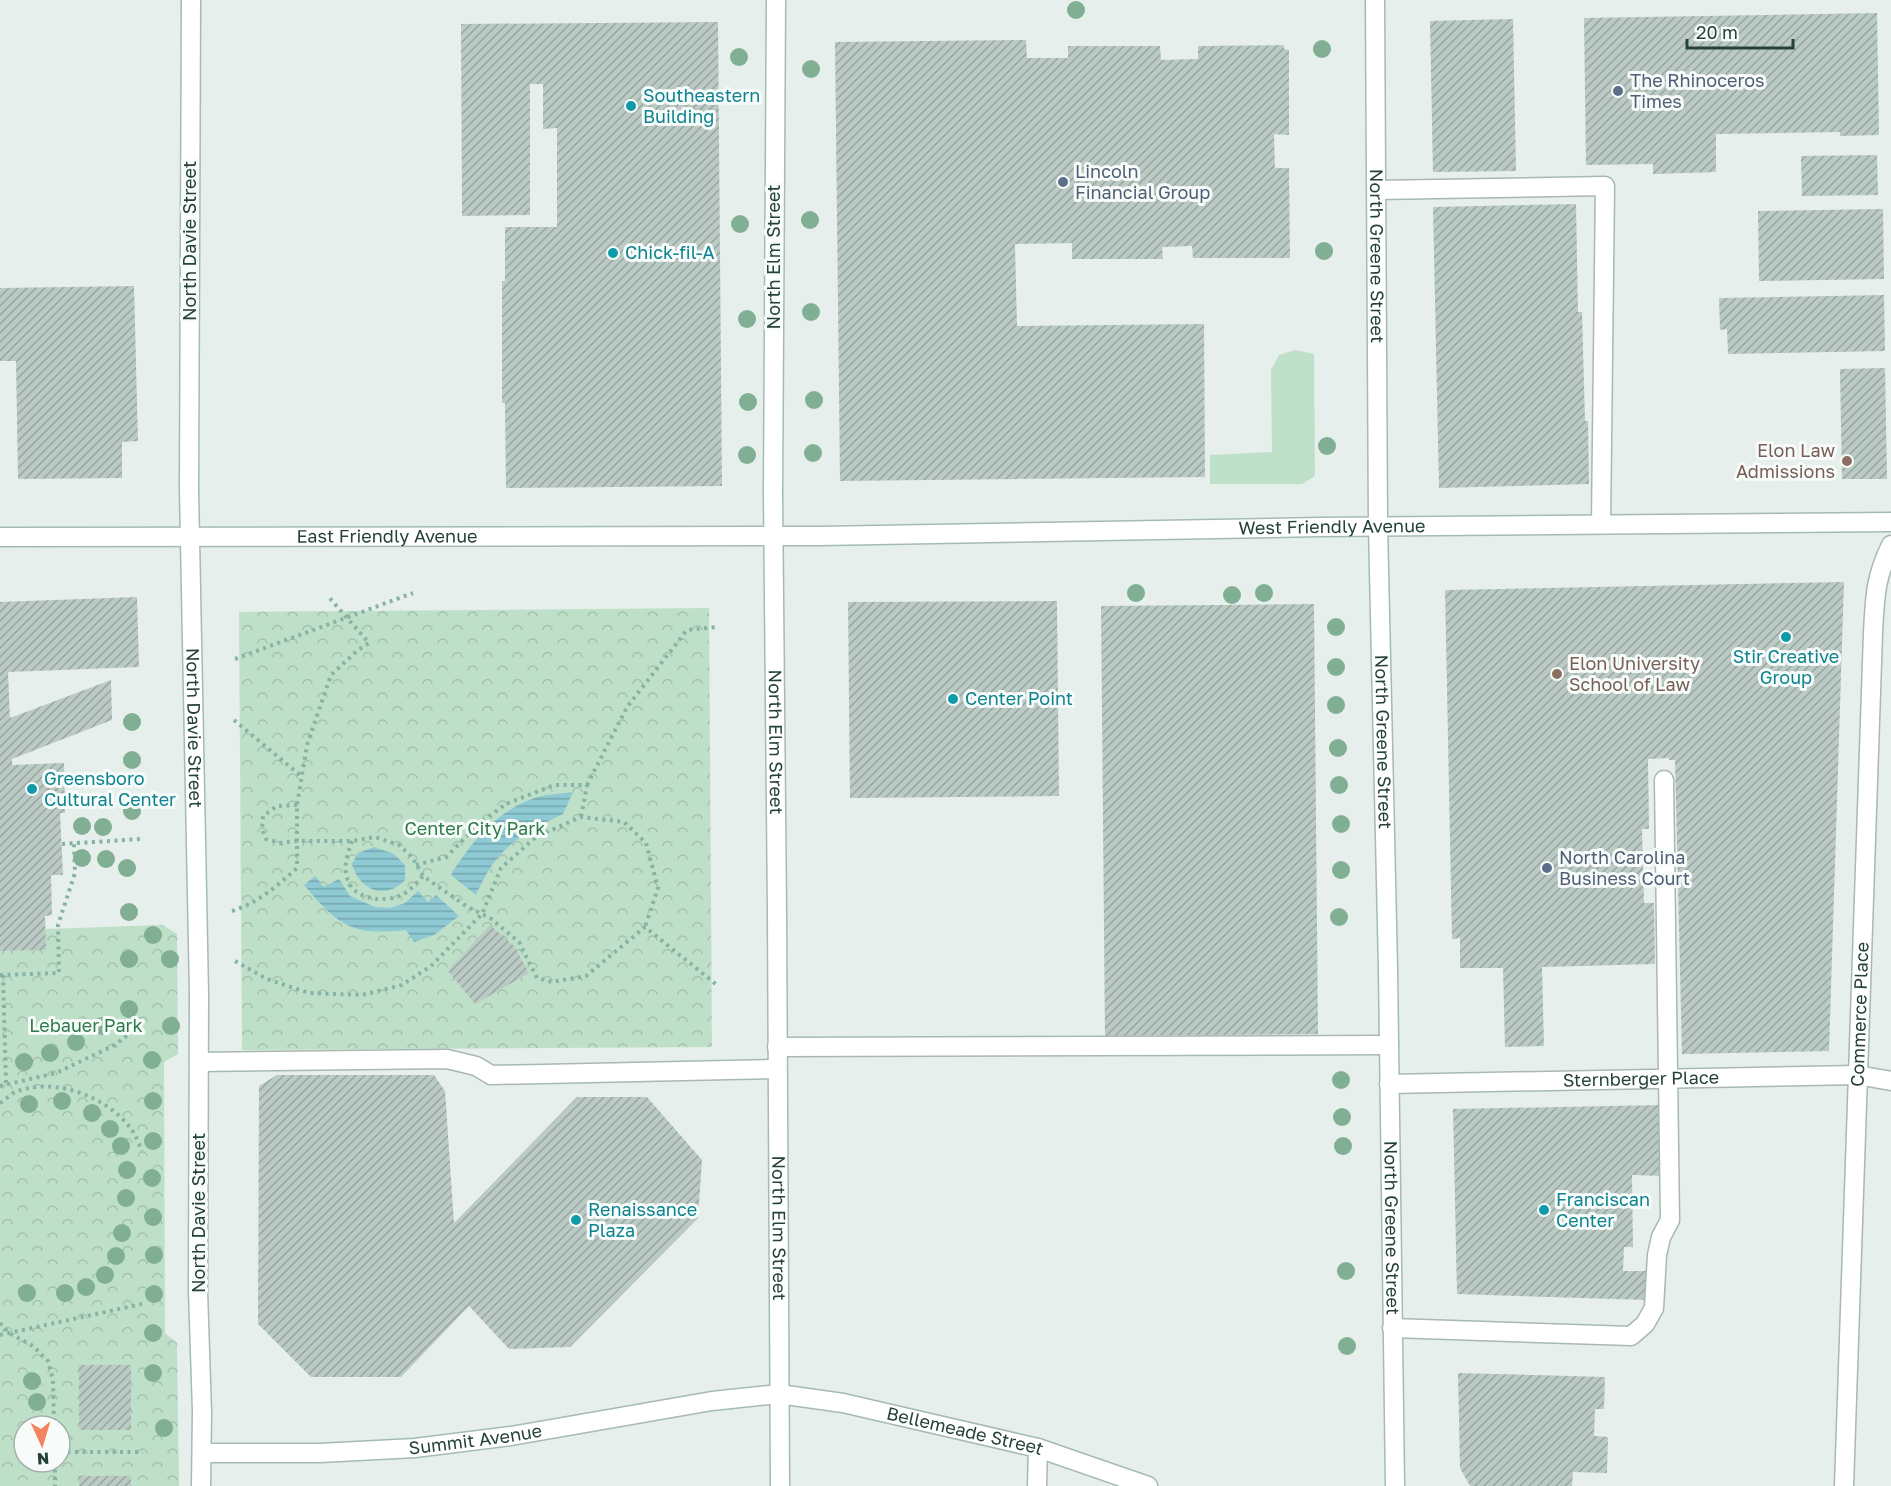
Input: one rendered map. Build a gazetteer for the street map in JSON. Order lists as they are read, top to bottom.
{
  "streets": {
    "main road": [
      "North Davie Street",
      "North Elm Street",
      "North Greene Street",
      "West Friendly Avenue",
      "East Friendly Avenue",
      "Commerce Place",
      "Sternberger Place",
      "Bellemeade Street",
      "Summit Avenue"
    ]
  },
  "crossings": [
    ["North Davie Street", "East Friendly Avenue"],
    ["North Davie Street", "Summit Avenue"],
    ["North Elm Street", "West Friendly Avenue"],
    ["North Elm Street", "East Friendly Avenue"],
    ["North Elm Street", "Bellemeade Street"],
    ["North Elm Street", "Summit Avenue"],
    ["North Greene Street", "West Friendly Avenue"],
    ["North Greene Street", "Sternberger Place"],
    ["West Friendly Avenue", "East Friendly Avenue"],
    ["Commerce Place", "Sternberger Place"],
    ["Bellemeade Street", "Summit Avenue"]
  ],
  "parks": ["Center City Park", "Lebauer Park"],
  "places": [
    "The Rhinoceros Times",
    "Southeastern Building",
    "Lincoln Financial Group",
    "Chick-fil-A",
    "Elon Law Admissions",
    "Stir Creative Group",
    "Elon University School of Law",
    "Center Point",
    "Greensboro Cultural Center",
    "North Carolina Business Court",
    "Franciscan Center",
    "Renaissance Plaza"
  ],
  "scale_bar": "20 m",
  "north": "bottom"
}
